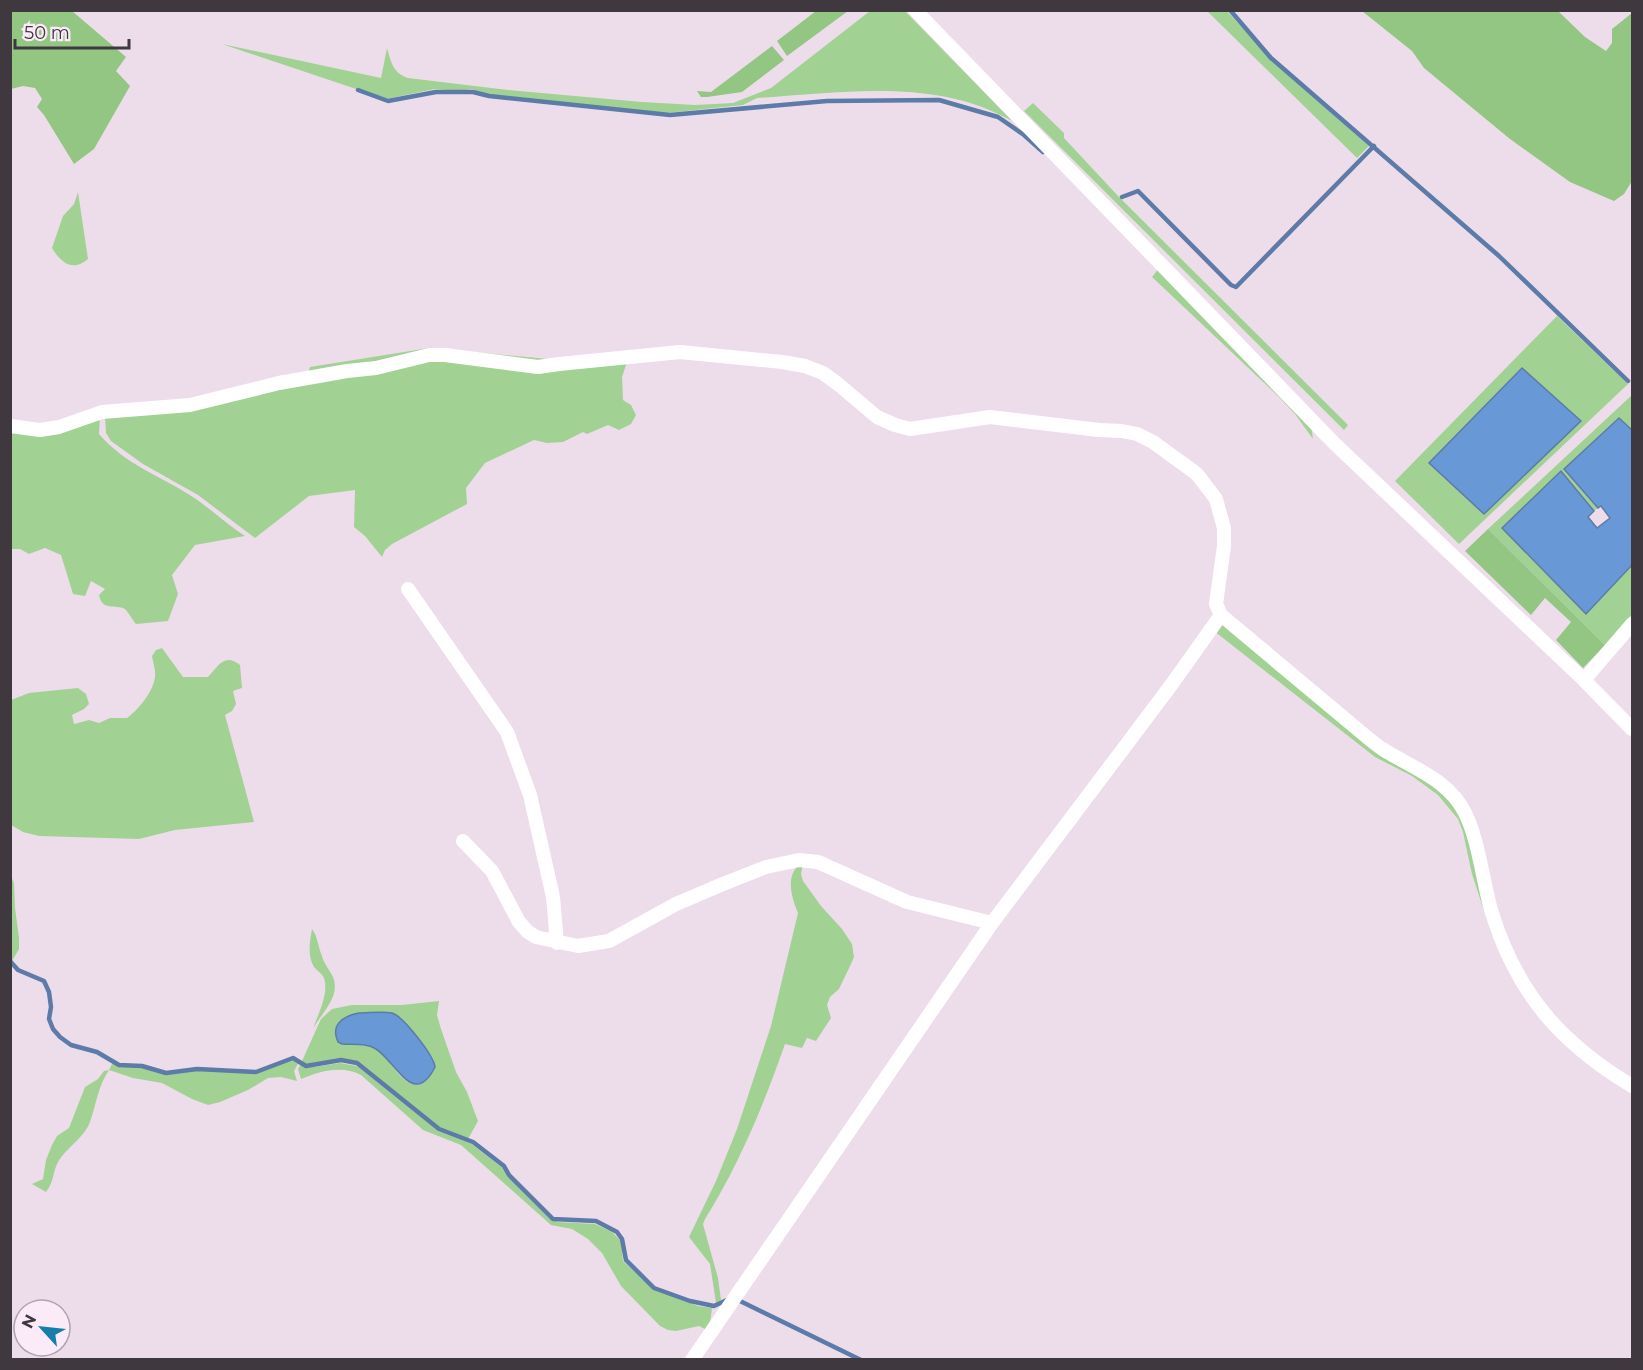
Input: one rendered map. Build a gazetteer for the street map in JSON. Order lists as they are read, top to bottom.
{
  "scale_bar": "50 m",
  "north": "top left"
}
